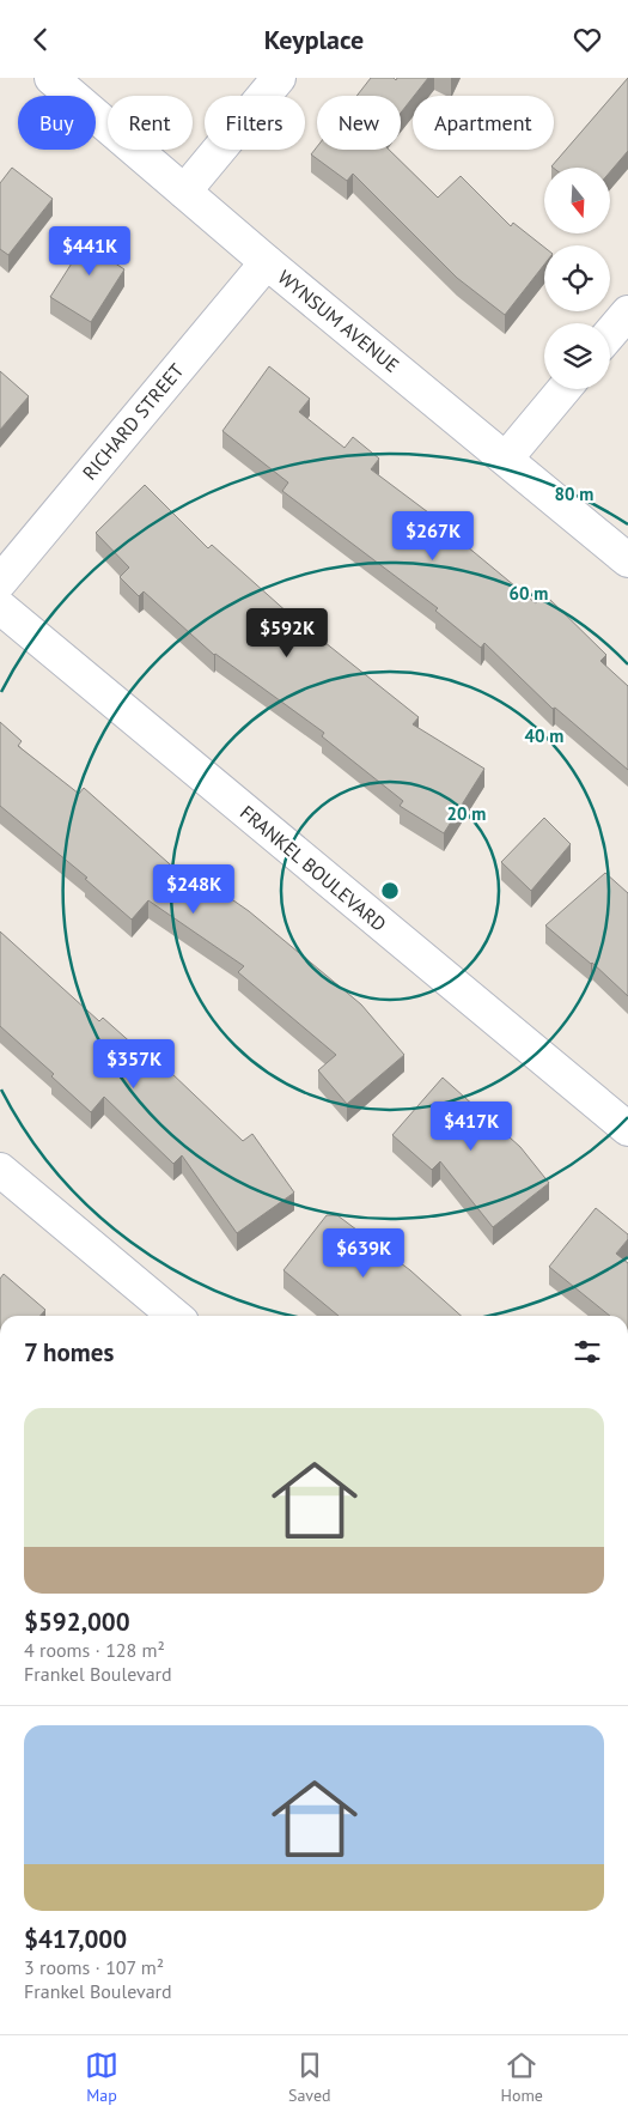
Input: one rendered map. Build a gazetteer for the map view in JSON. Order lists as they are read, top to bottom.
{
  "streets": {
    "street": ["WYNSUM AVENUE", "RICHARD STREET", "FRANKEL BOULEVARD"]
  },
  "crossings": [
    ["WYNSUM AVENUE", "RICHARD STREET"]
  ],
  "north": "bottom",
  "page": {
    "header": "Keyplace",
    "chip": [
      "Buy",
      "Rent",
      "Filters",
      "New",
      "Apartment"
    ],
    "price": [
      "$441K",
      "$267K",
      "$592K",
      "$248K",
      "$357K",
      "$417K",
      "$639K"
    ],
    "heading": "7 homes",
    "list": [
      {
        "name": "$592,000",
        "note": "4 rooms · 128 m² · Frankel Boulevard"
      },
      {
        "name": "$417,000",
        "note": "3 rooms · 107 m² · Frankel Boulevard"
      }
    ],
    "tabs": ["Map", "Saved", "Home"]
  },
  "rings": [
    "80 m",
    "60 m",
    "40 m",
    "20 m"
  ]
}
